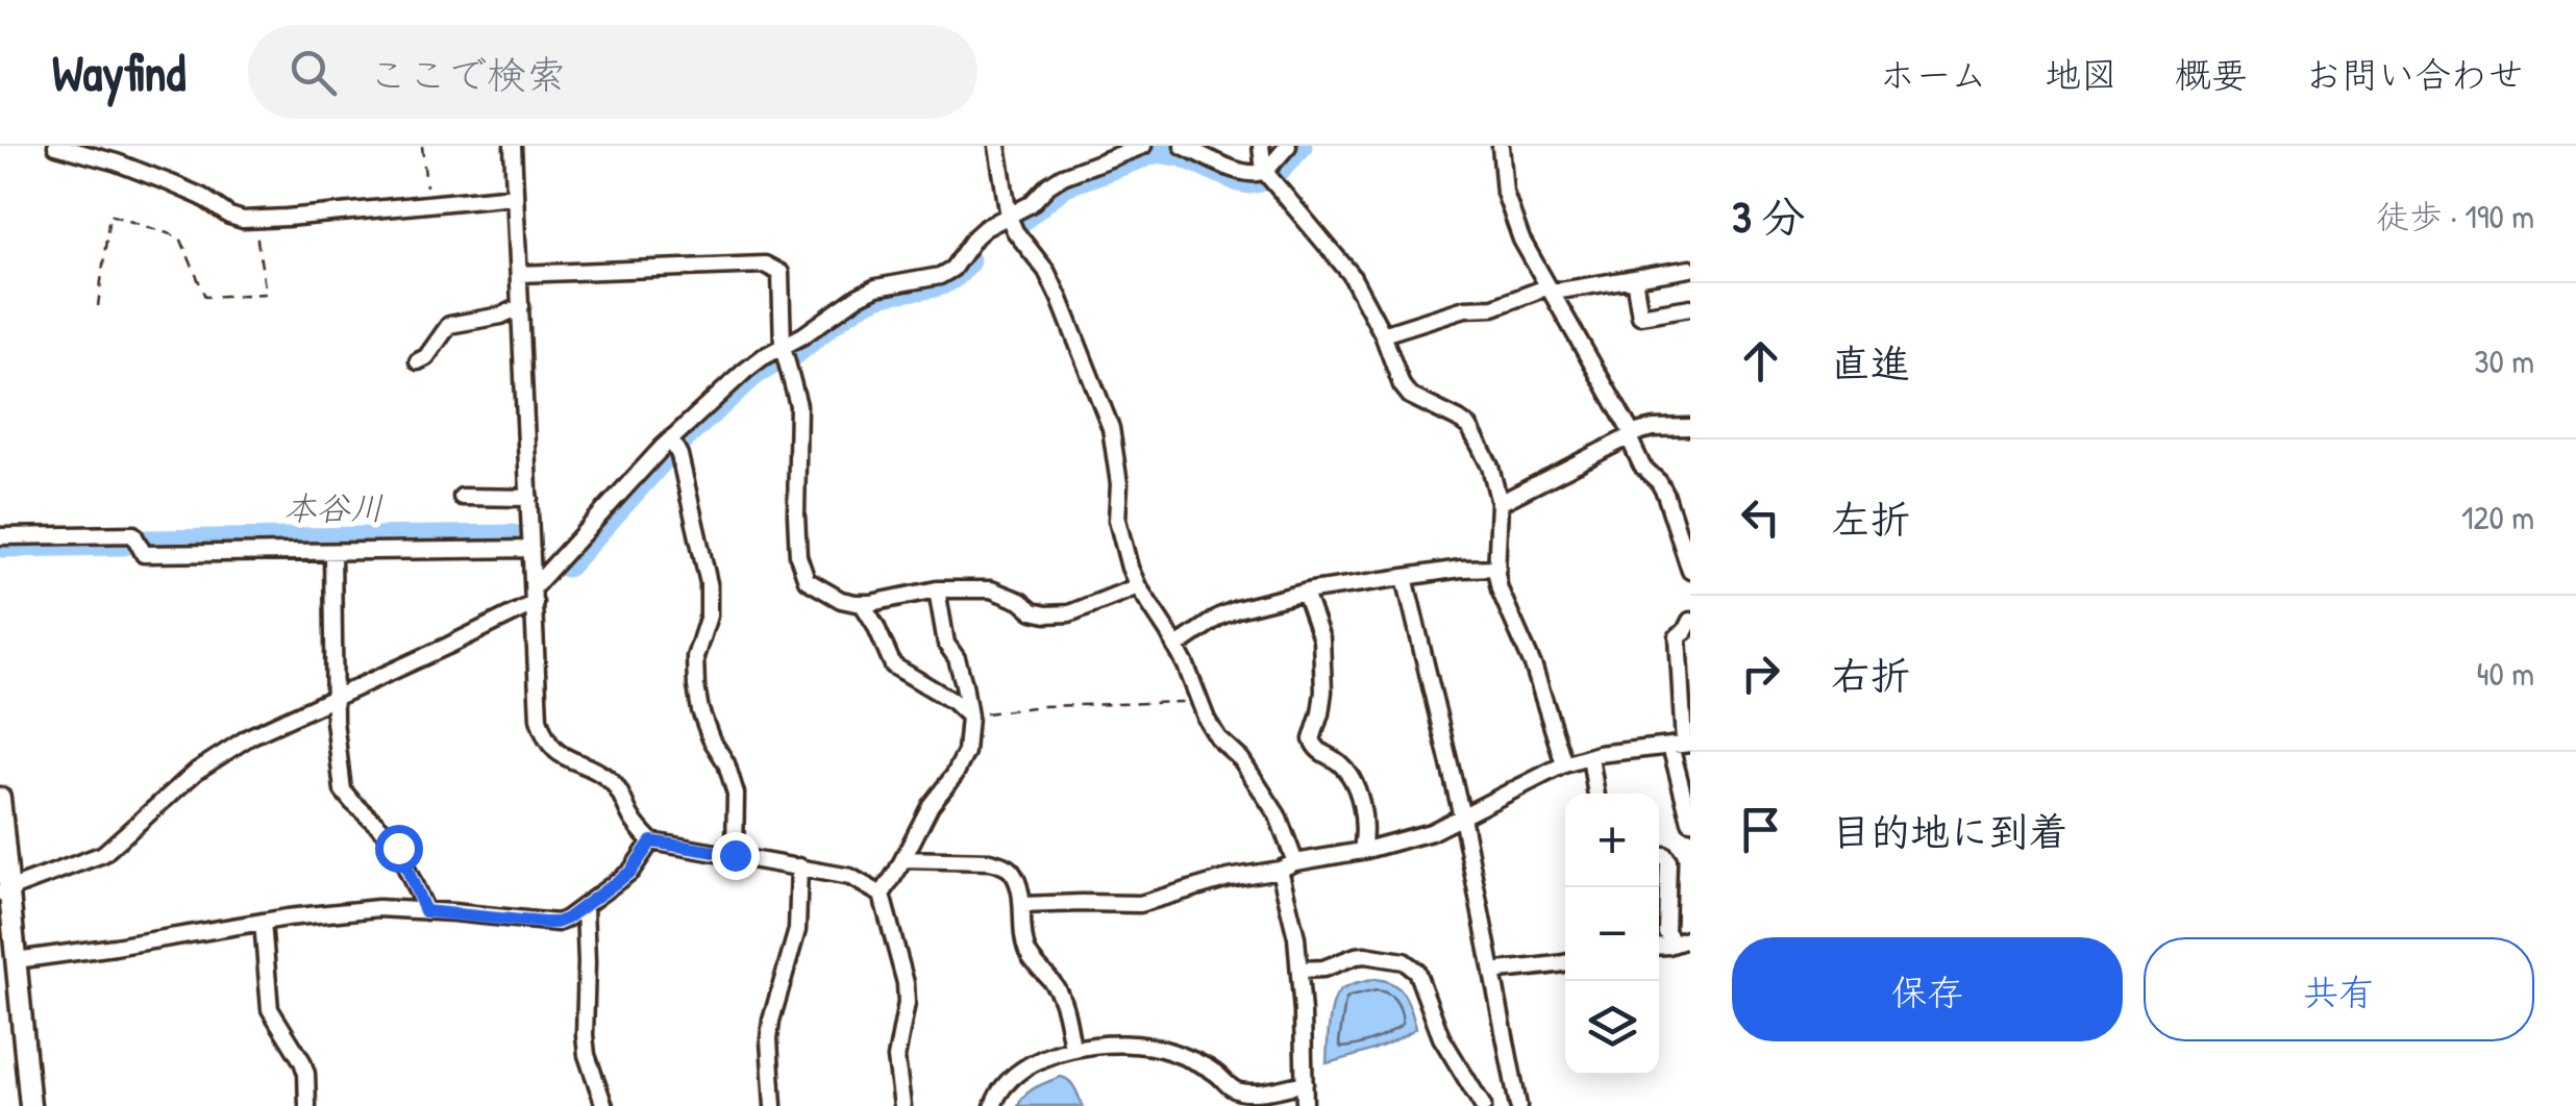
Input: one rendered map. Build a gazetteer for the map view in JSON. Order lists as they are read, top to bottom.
{
  "water": ["本谷川"],
  "page": {
    "header": "Wayfind",
    "search": "ここで検索",
    "nav": [
      "ホーム",
      "地図",
      "概要",
      "お問い合わせ"
    ],
    "heading": ["3 分", "徒歩 · 190 m"],
    "list": [
      ["直進", "30 m"],
      ["左折", "120 m"],
      ["右折", "40 m"],
      "目的地に到着"
    ],
    "map_buttons": ["+", "−"],
    "buttons": ["保存", "共有"]
  }
}
